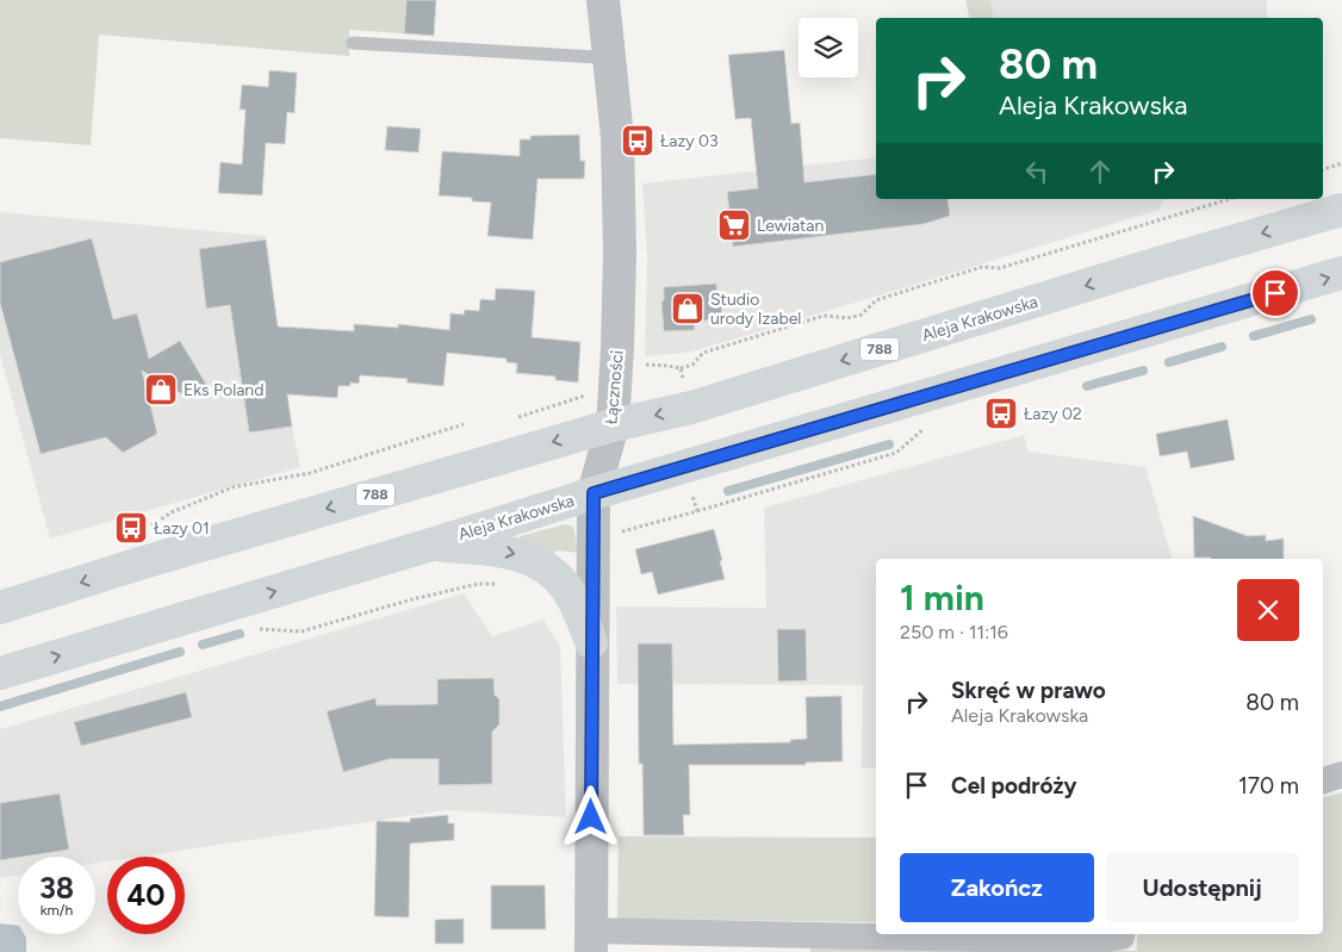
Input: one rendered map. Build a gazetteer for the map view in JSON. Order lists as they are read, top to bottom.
{
  "streets": {
    "main road": ["Aleja Krakowska", "788"],
    "street": ["Łączności"]
  },
  "crossings": [
    ["Aleja Krakowska", "Łączności"]
  ],
  "places": {
    "bus stop": ["Łazy 03", "Łazy 02", "Łazy 01"],
    "supermarket": ["Lewiatan"],
    "shop": ["Studio urody Izabel", "Eks Poland"]
  },
  "page": {
    "turn": ["80 m", "Aleja Krakowska"],
    "heading": ["1 min", "250 m · 11:16"],
    "list": [
      {
        "name": "Skręć w prawo",
        "note": "Aleja Krakowska",
        "value": "80 m"
      },
      {
        "name": "Cel podróży",
        "value": "170 m"
      }
    ],
    "buttons": ["Zakończ", "Udostępnij"],
    "speed": "38 km/h",
    "limit": "40"
  }
}
